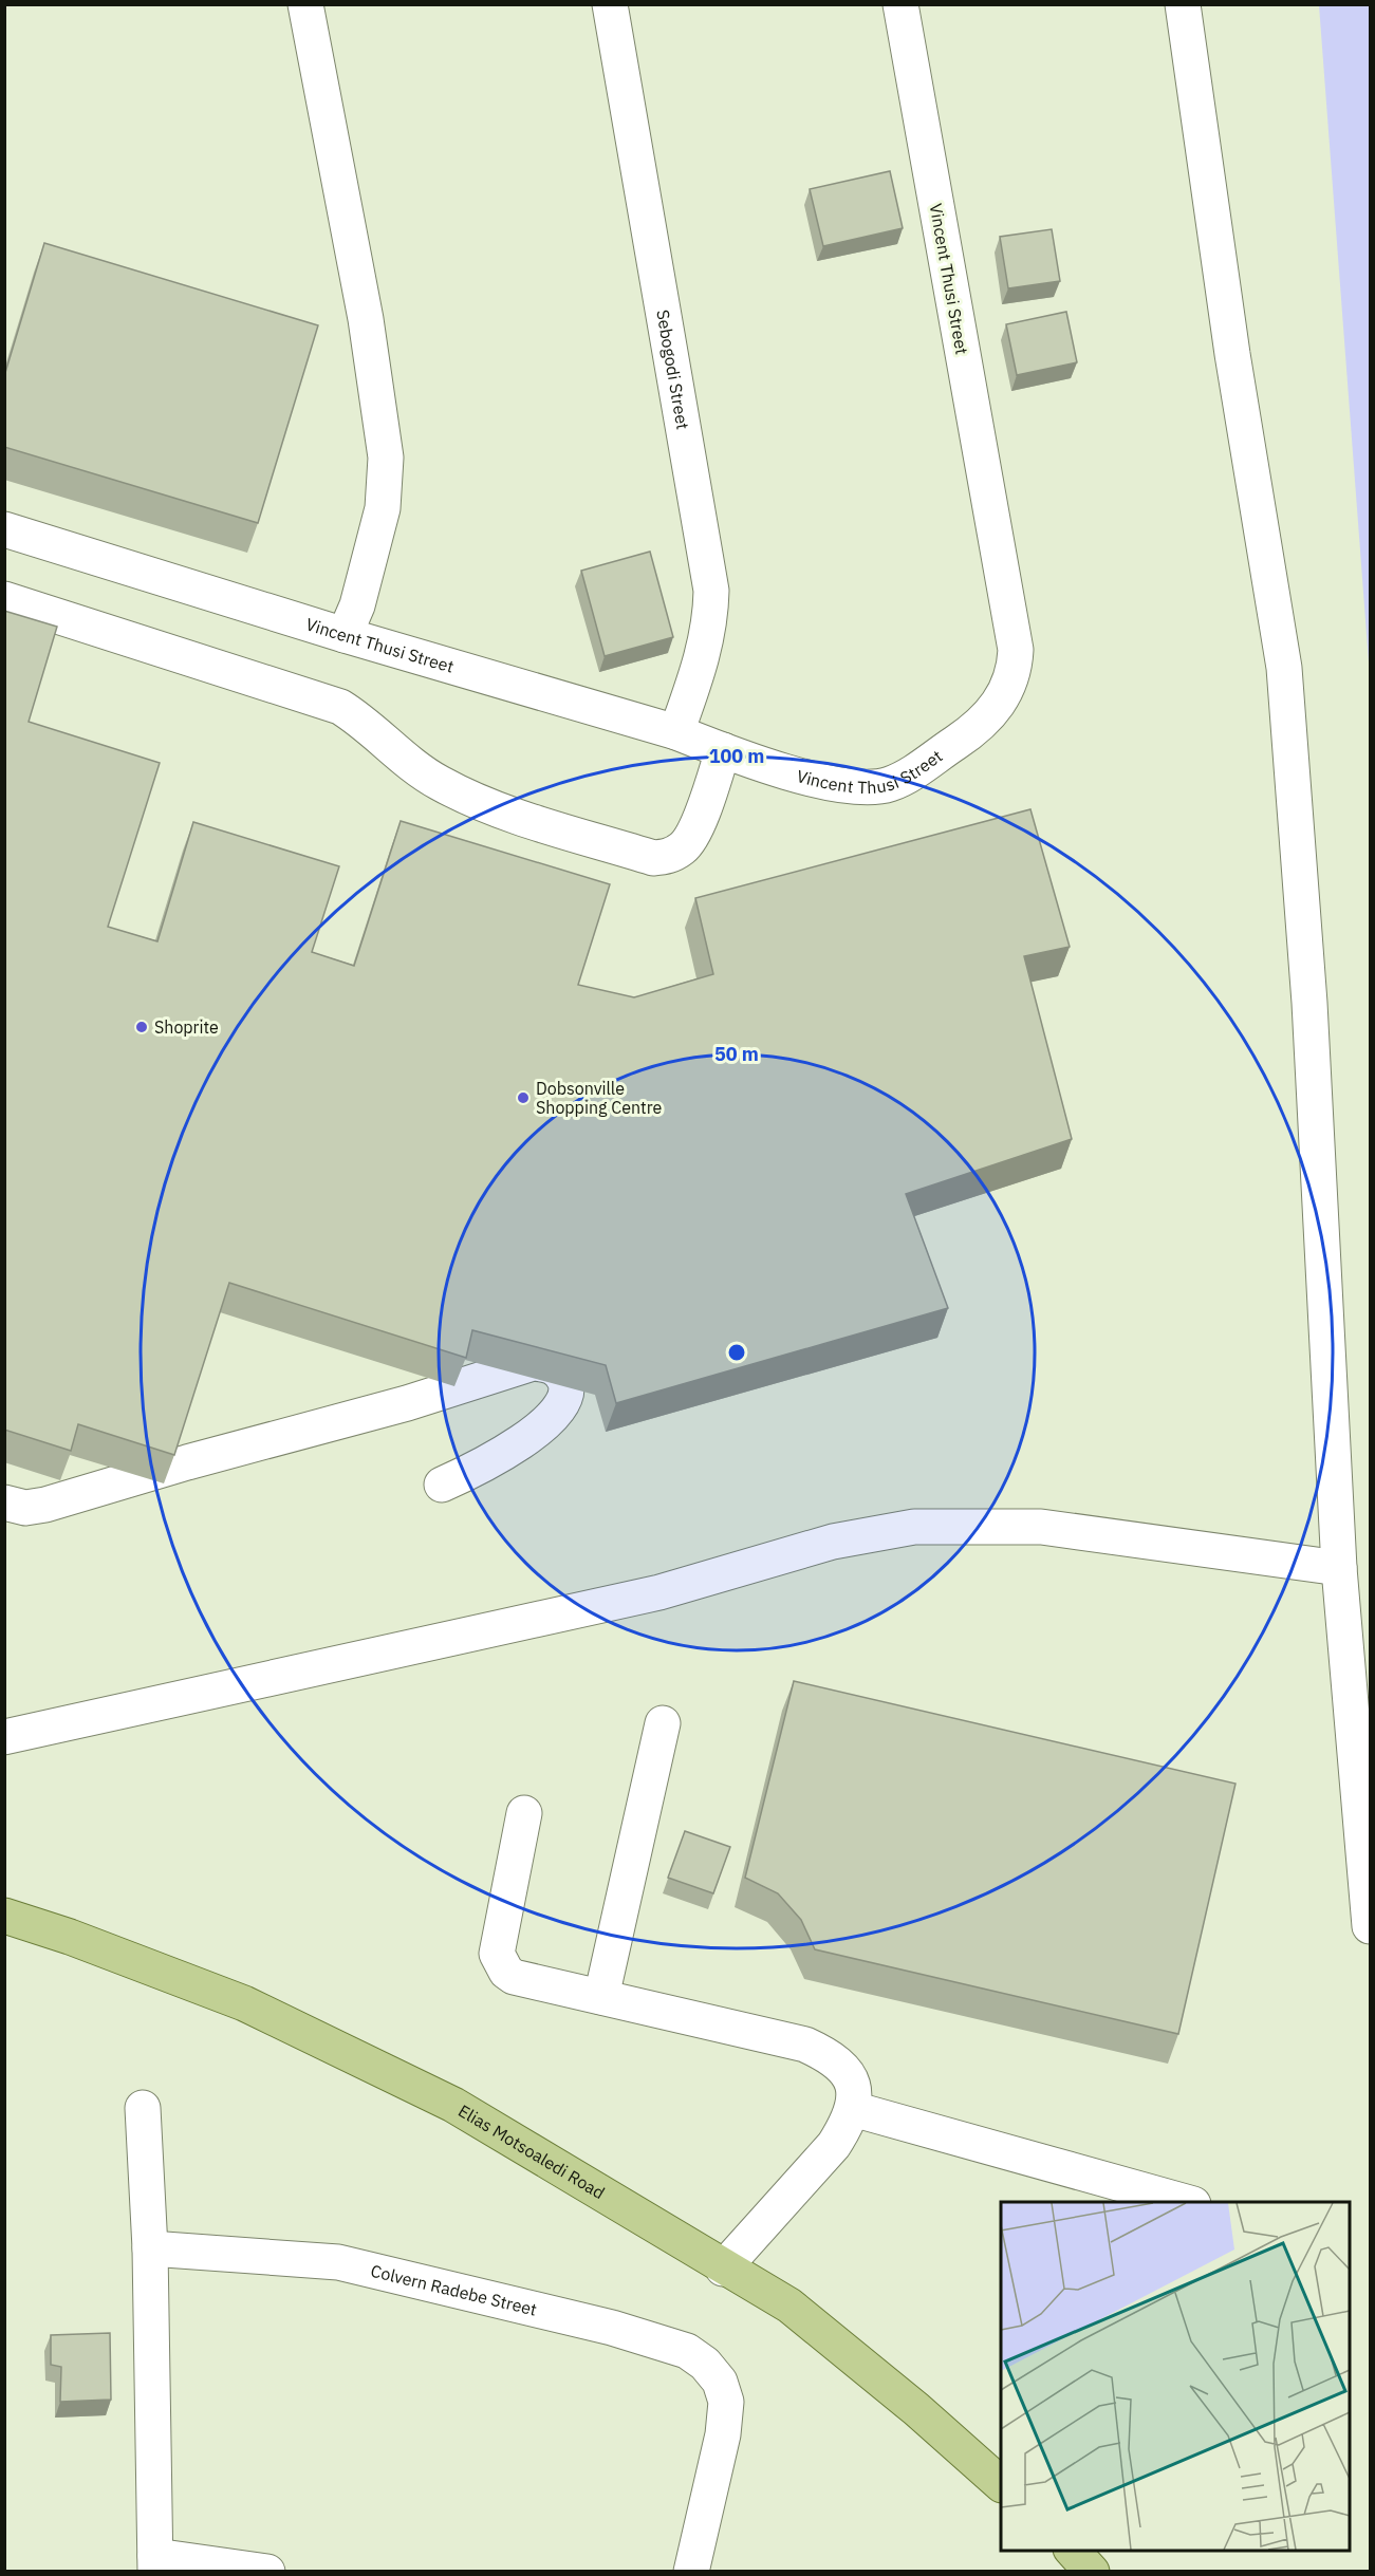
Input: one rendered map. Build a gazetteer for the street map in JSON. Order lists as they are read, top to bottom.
{
  "streets": {
    "main road": ["Elias Motsoaledi Road"],
    "street": ["Vincent Thusi Street", "Sebogodi Street", "Colvern Radebe Street"]
  },
  "crossings": [
    ["Vincent Thusi Street", "Sebogodi Street"]
  ],
  "places": ["Shoprite", "Dobsonville Shopping Centre"],
  "rings": ["100 m", "50 m"]
}
